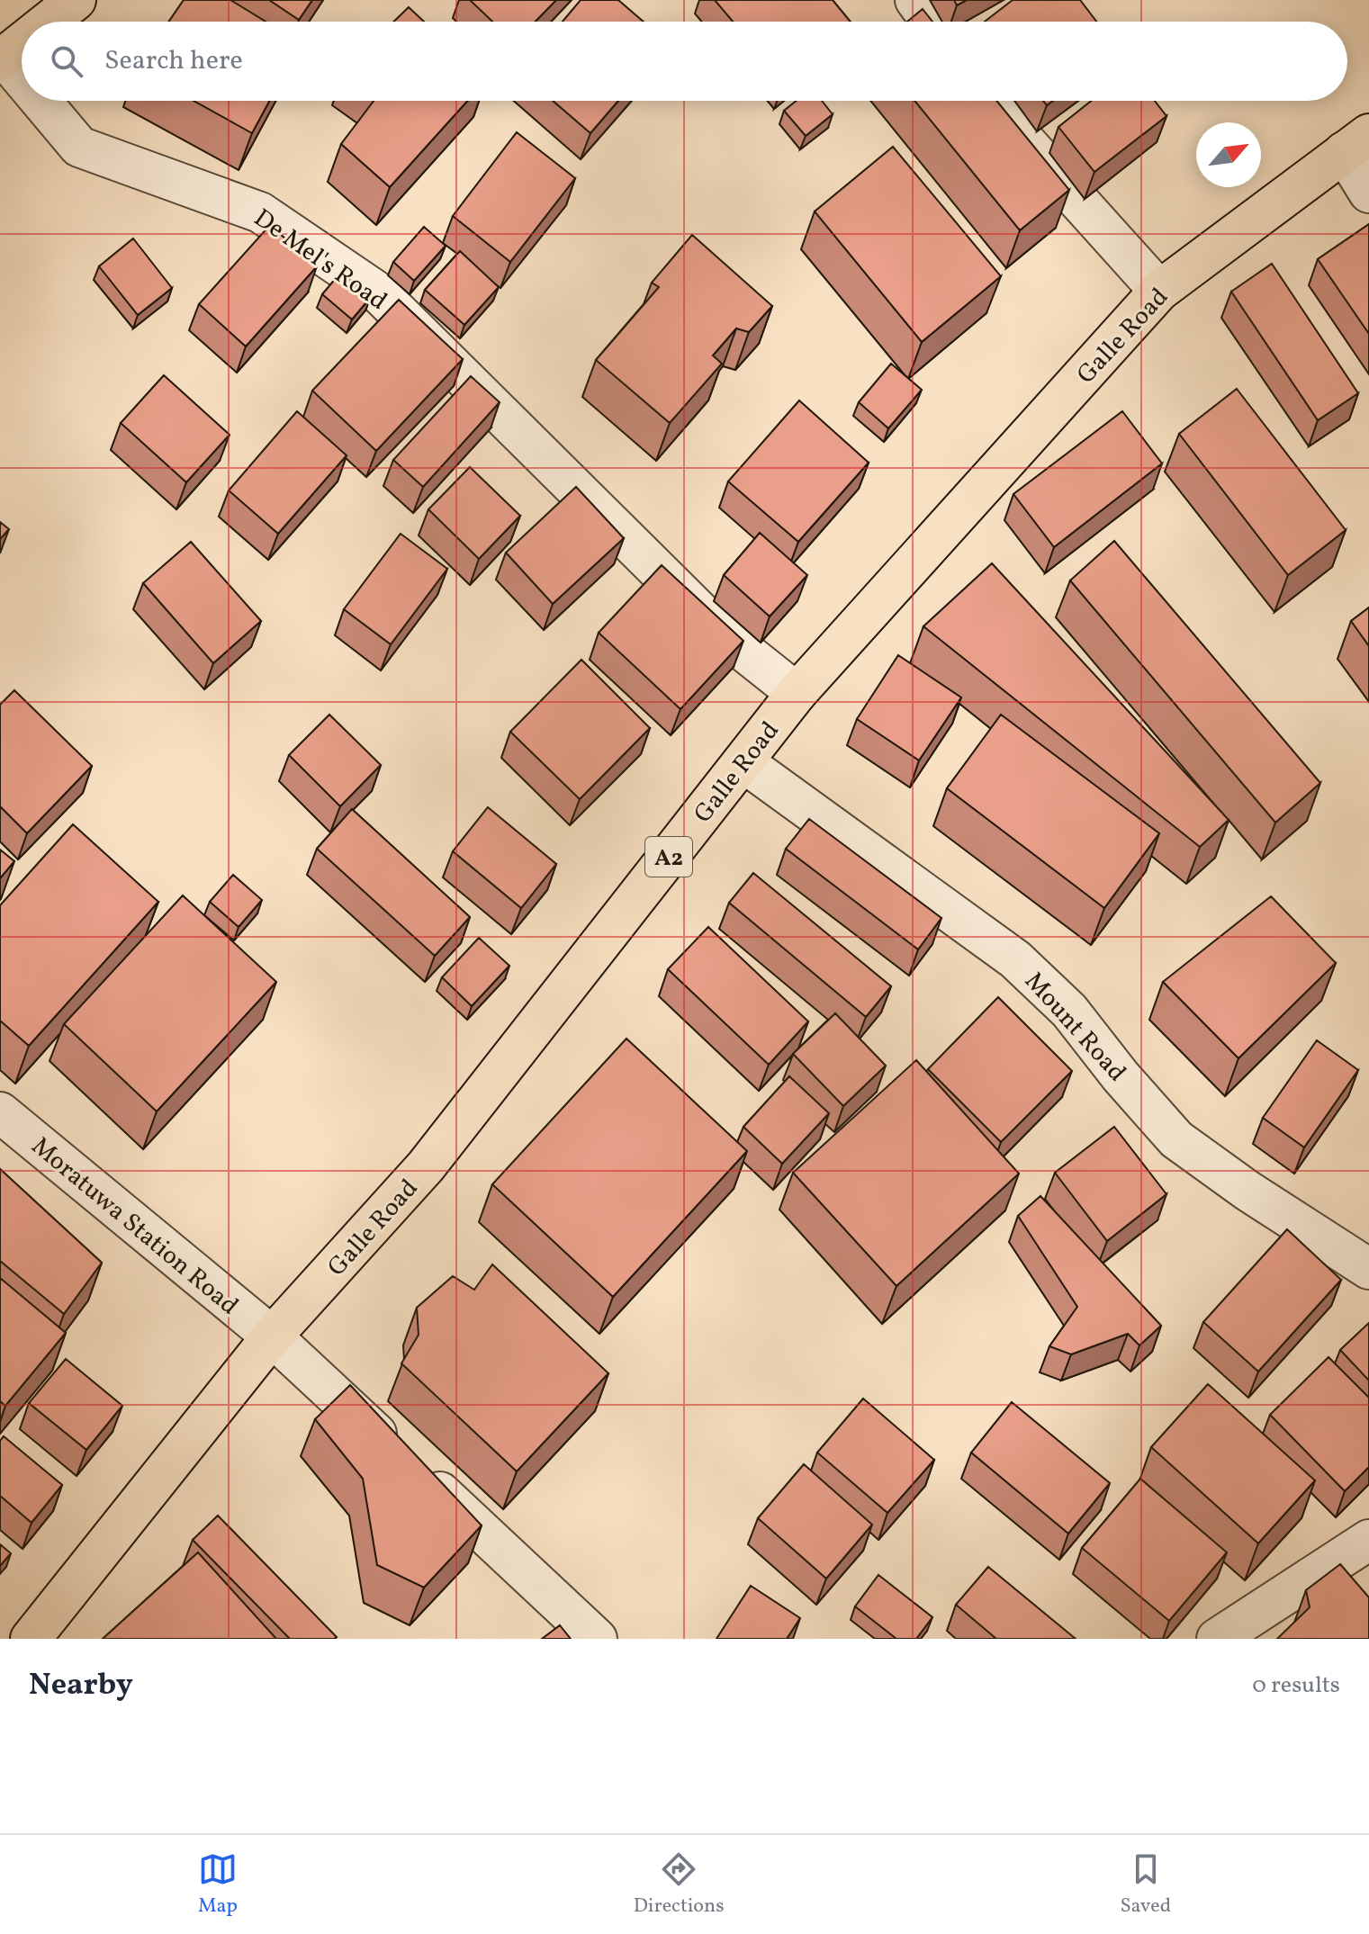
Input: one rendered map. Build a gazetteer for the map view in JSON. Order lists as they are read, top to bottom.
{
  "streets": {
    "main road": ["Galle Road", "A2"],
    "street": ["De Mel's Road", "Mount Road", "Moratuwa Station Road"]
  },
  "crossings": [
    ["De Mel's Road", "Galle Road"],
    ["Galle Road", "Mount Road"],
    ["Galle Road", "Moratuwa Station Road"]
  ],
  "north": "top right",
  "page": {
    "search": "Search here",
    "heading": ["Nearby", "0 results"],
    "nav": ["Map", "Directions", "Saved"]
  }
}
